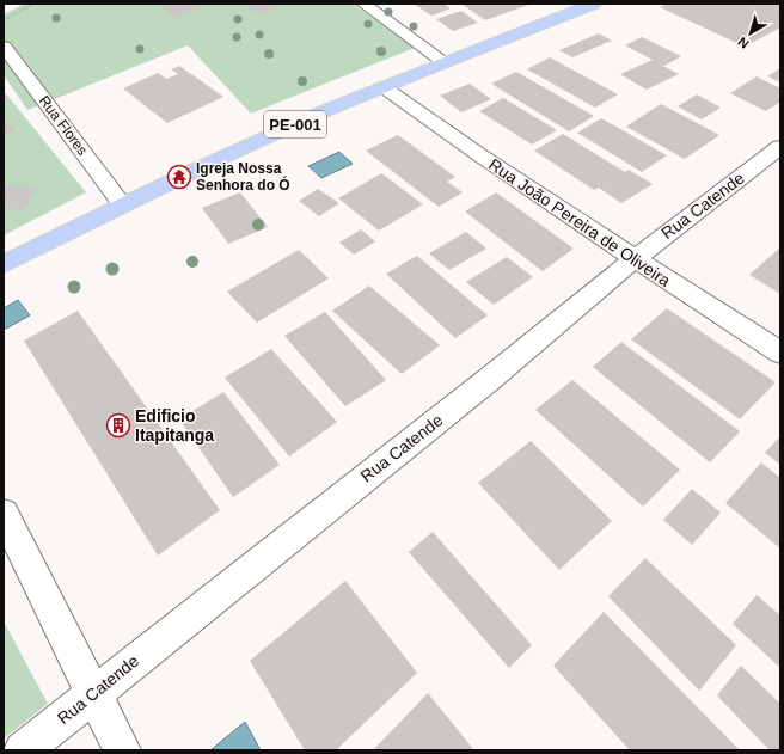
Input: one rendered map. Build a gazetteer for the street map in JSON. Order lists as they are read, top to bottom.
{
  "streets": {
    "main road": ["PE-001"],
    "street": ["Rua Flores", "Rua Catende", "Rua João Pereira de Oliveira"]
  },
  "crossings": [
    ["PE-001", "Rua Flores"],
    ["PE-001", "Rua João Pereira de Oliveira"],
    ["Rua Catende", "Rua João Pereira de Oliveira"]
  ],
  "places": {
    "temple": ["Igreja Nossa Senhora do Ó"],
    "building": ["Edificio Itapitanga"]
  },
  "north": "bottom left"
}
